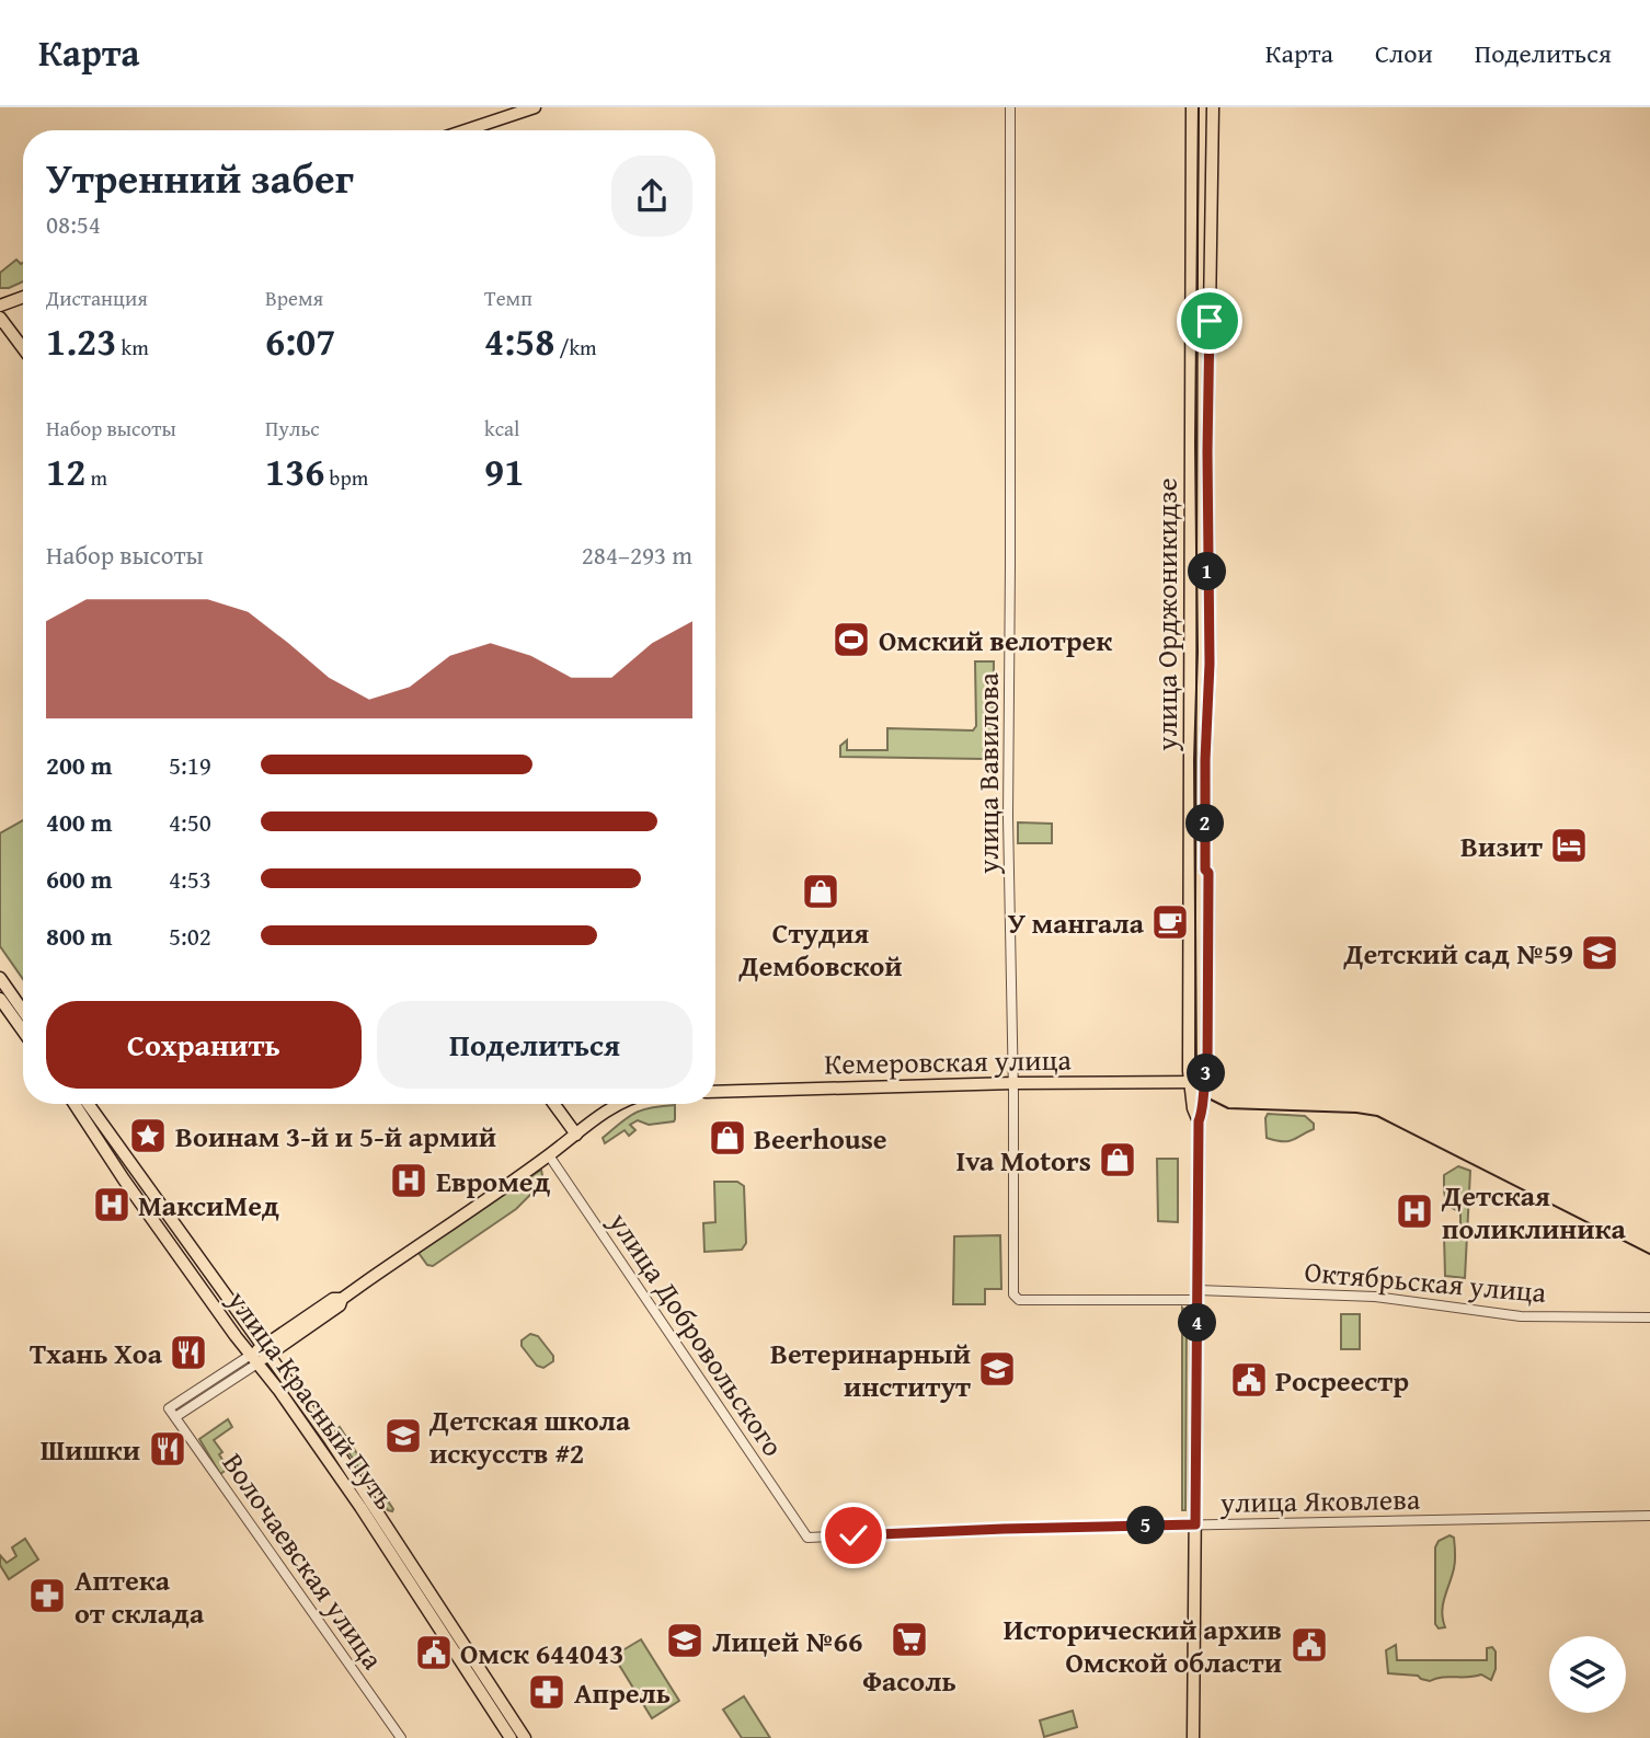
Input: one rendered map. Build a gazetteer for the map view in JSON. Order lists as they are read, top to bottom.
{
  "streets": {
    "main road": ["улица Орджоникидзе", "Кемеровская улица", "улица Красный Путь"],
    "street": [
      "улица Вавилова",
      "Октябрьская улица",
      "улица Добровольского",
      "улица Яковлева",
      "Волочаевская улица"
    ]
  },
  "crossings": [
    ["улица Орджоникидзе", "Кемеровская улица"],
    ["улица Орджоникидзе", "Октябрьская улица"],
    ["улица Орджоникидзе", "улица Яковлева"],
    ["улица Вавилова", "Кемеровская улица"],
    ["улица Вавилова", "Октябрьская улица"],
    ["улица Добровольского", "улица Яковлева"],
    ["улица Красный Путь", "Волочаевская улица"]
  ],
  "places": {
    "sports": ["Омский велотрек"],
    "hotel": ["Визит"],
    "shop": ["Студия Дембовской", "Beerhouse", "Iva Motors"],
    "cafe": ["У мангала"],
    "school or university": [
      "Детский сад №59",
      "Ветеринарный институт",
      "Детская школа искусств #2",
      "Лицей №66"
    ],
    "place": ["Воинам 3-й и 5-й армий"],
    "hospital": ["Евромед", "МаксиМед", "Детская поликлиника"],
    "restaurant": ["Тхань Хоа", "Шишки"],
    "public building": ["Росреестр", "Исторический архив Омской области", "Омск 644043"],
    "pharmacy": ["Аптека от склада", "Апрель"],
    "supermarket": ["Фасоль"]
  },
  "page": {
    "header": "Карта",
    "nav": ["Карта", "Слои", "Поделиться"],
    "heading": ["Утренний забег", "08:54"],
    "stats": [
      ["Дистанция", "1.23 km"],
      ["Время", "6:07"],
      ["Темп", "4:58 /km"],
      ["Набор высоты", "12 m"],
      ["Пульс", "136 bpm"],
      ["kcal", "91"]
    ],
    "chart": ["Набор высоты", "284–293 m"],
    "pins": [
      "1",
      "2",
      "3",
      "4",
      "5"
    ],
    "list": [
      {
        "name": "200 m",
        "note": "5:19"
      },
      {
        "name": "400 m",
        "note": "4:50"
      },
      {
        "name": "600 m",
        "note": "4:53"
      },
      {
        "name": "800 m",
        "note": "5:02"
      }
    ],
    "buttons": ["Сохранить", "Поделиться"]
  }
}
